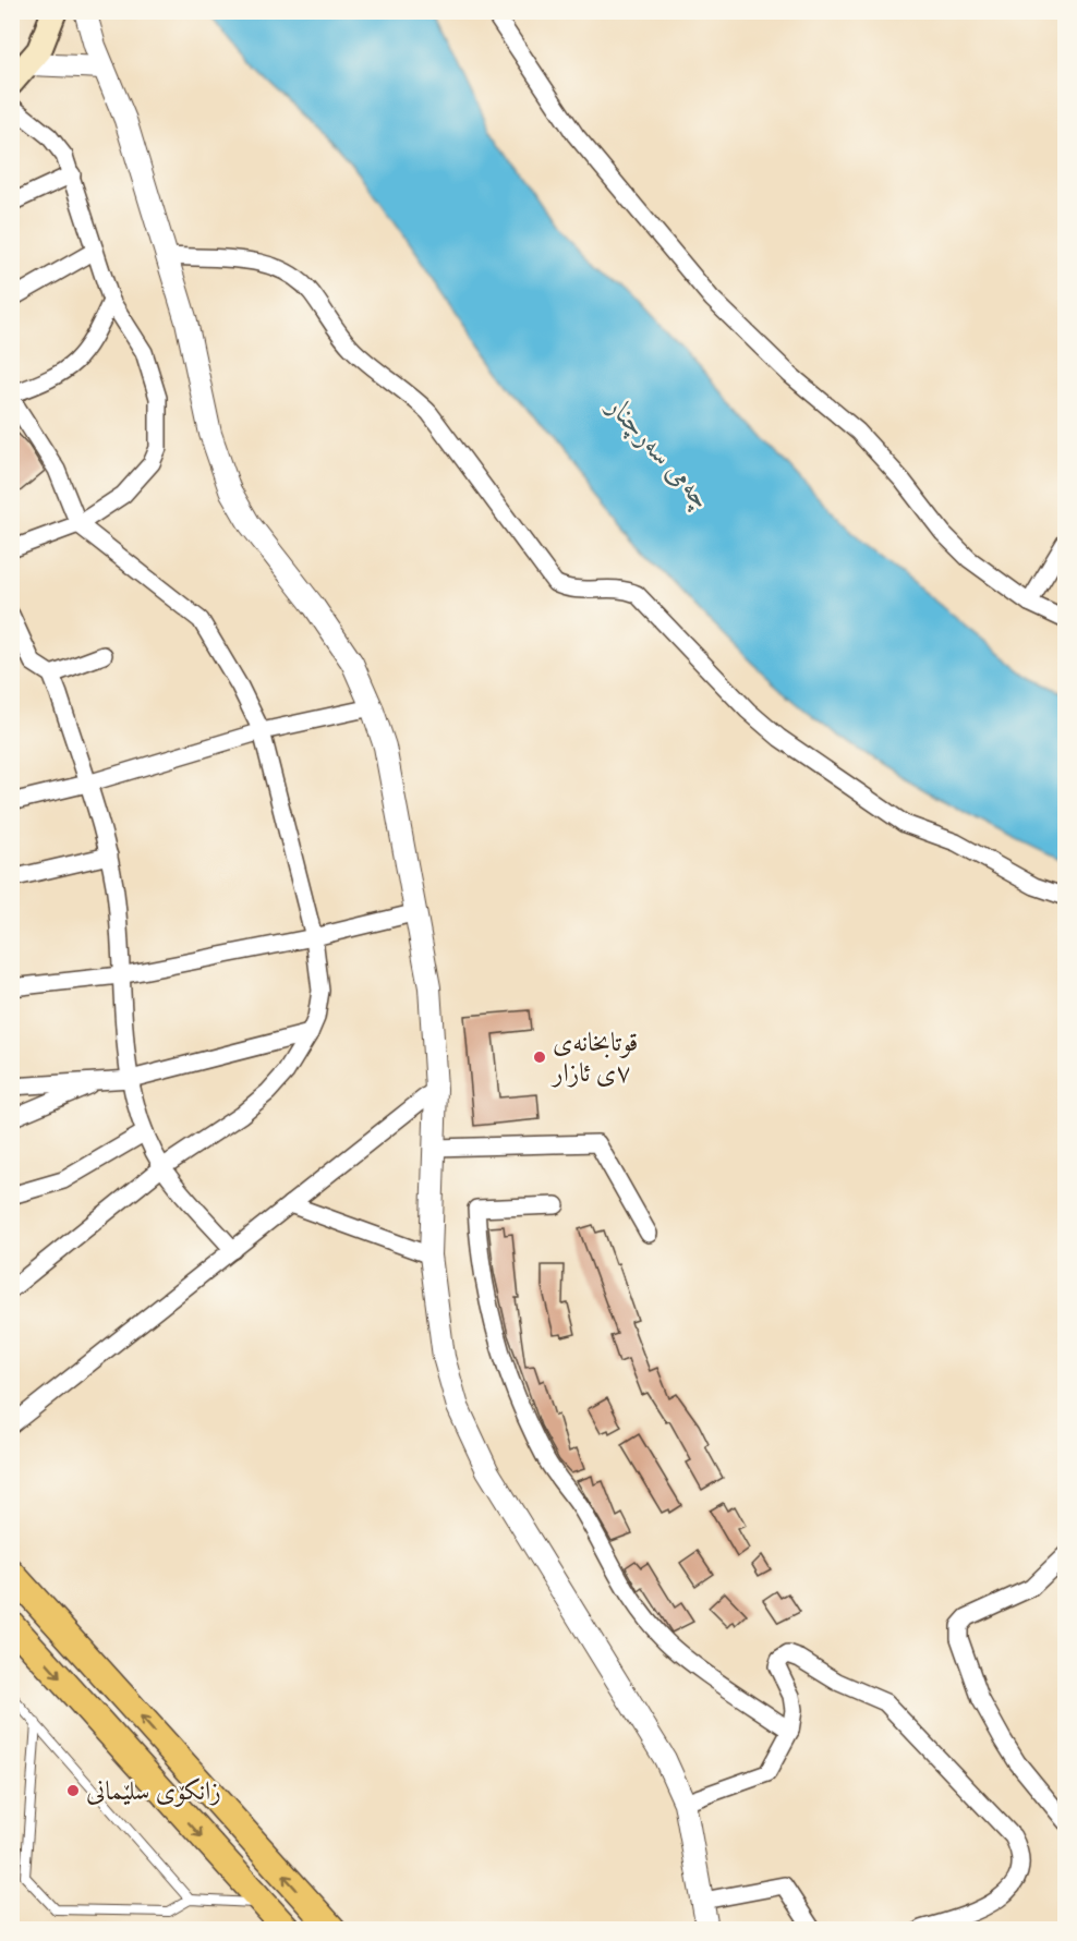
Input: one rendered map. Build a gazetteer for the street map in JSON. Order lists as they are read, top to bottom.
{
  "water": ["چەمی سەرچنار"],
  "places": ["قوتابخانەی ٧ی ئازار", "زانکۆی سلێمانی"]
}
